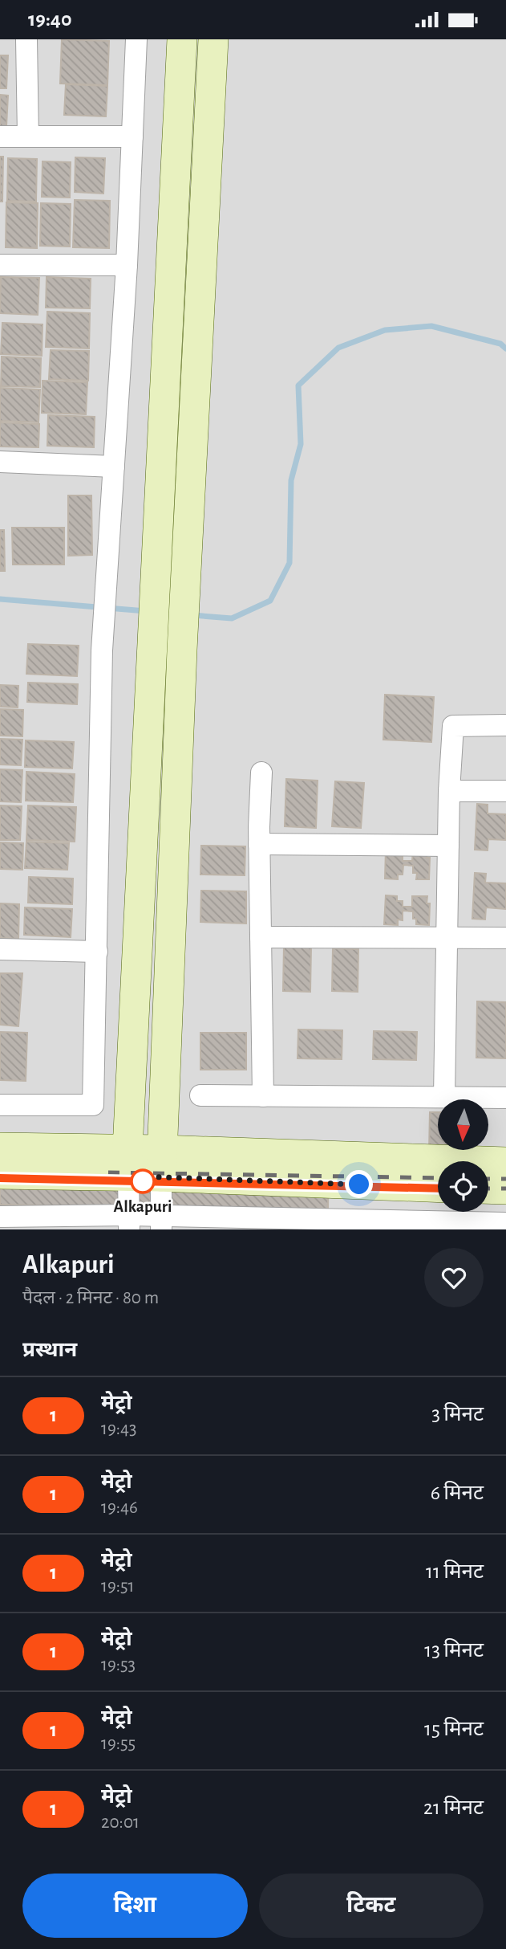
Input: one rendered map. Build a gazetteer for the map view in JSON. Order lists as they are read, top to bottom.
{
  "places": ["Alkapuri"],
  "lines": ["metro line 1"],
  "north": "bottom",
  "page": {
    "status": "19:40",
    "heading": [
      ["Alkapuri", "पैदल · 2 मिनट · 80 m"],
      "प्रस्थान"
    ],
    "list": [
      {
        "mark": "1",
        "name": "मेट्रो",
        "note": "19:43",
        "value": "3 मिनट"
      },
      {
        "mark": "1",
        "name": "मेट्रो",
        "note": "19:46",
        "value": "6 मिनट"
      },
      {
        "mark": "1",
        "name": "मेट्रो",
        "note": "19:51",
        "value": "11 मिनट"
      },
      {
        "mark": "1",
        "name": "मेट्रो",
        "note": "19:53",
        "value": "13 मिनट"
      },
      {
        "mark": "1",
        "name": "मेट्रो",
        "note": "19:55",
        "value": "15 मिनट"
      },
      {
        "mark": "1",
        "name": "मेट्रो",
        "note": "20:01",
        "value": "21 मिनट"
      }
    ],
    "buttons": ["दिशा", "टिकट"]
  }
}
